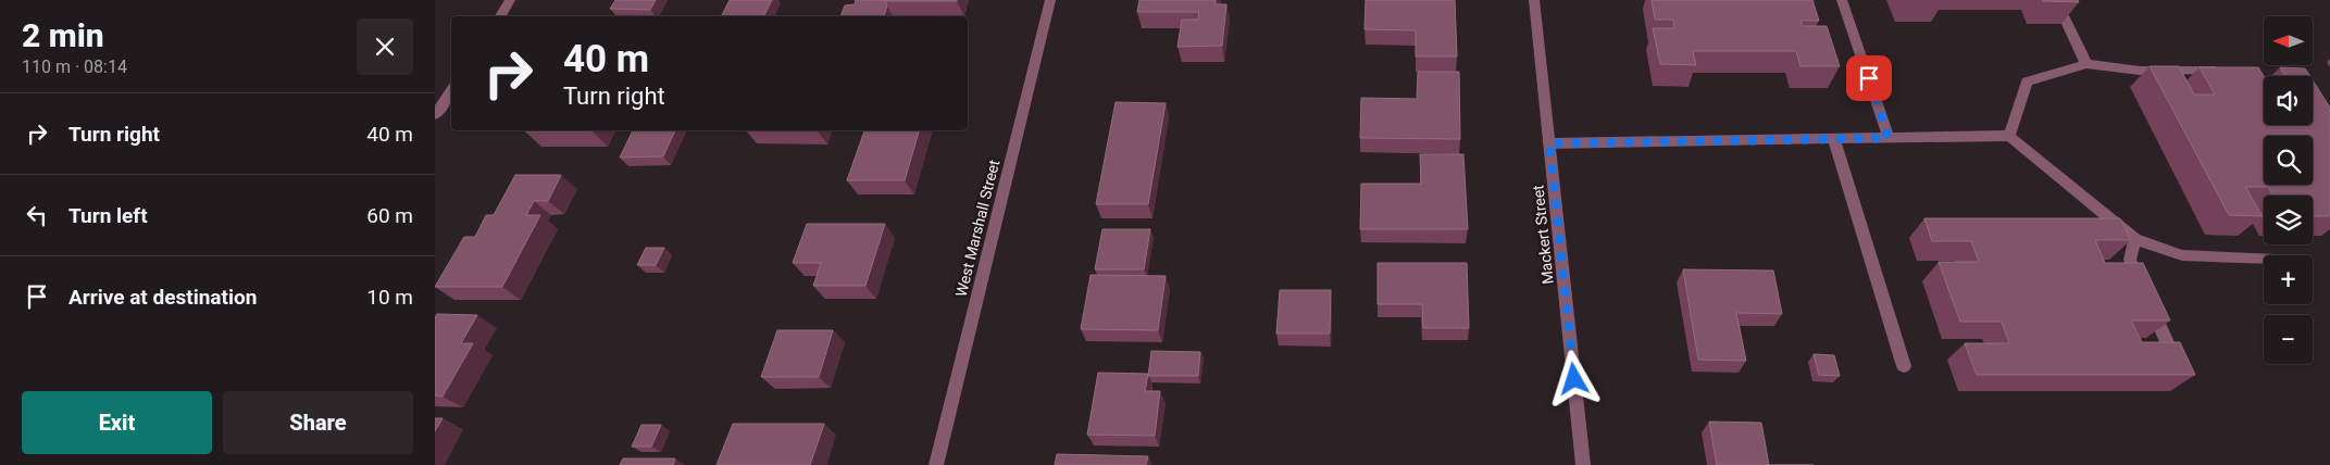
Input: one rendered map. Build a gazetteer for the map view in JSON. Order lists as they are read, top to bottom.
{
  "streets": {
    "street": ["West Marshall Street", "Mackert Street"]
  },
  "north": "left",
  "page": {
    "heading": ["2 min", "110 m · 08:14"],
    "map_buttons": ["+", "−"],
    "turn": ["40 m", "Turn right"],
    "list": [
      {
        "name": "Turn right",
        "value": "40 m"
      },
      {
        "name": "Turn left",
        "value": "60 m"
      },
      {
        "name": "Arrive at destination",
        "value": "10 m"
      }
    ],
    "buttons": ["Exit", "Share"]
  }
}
